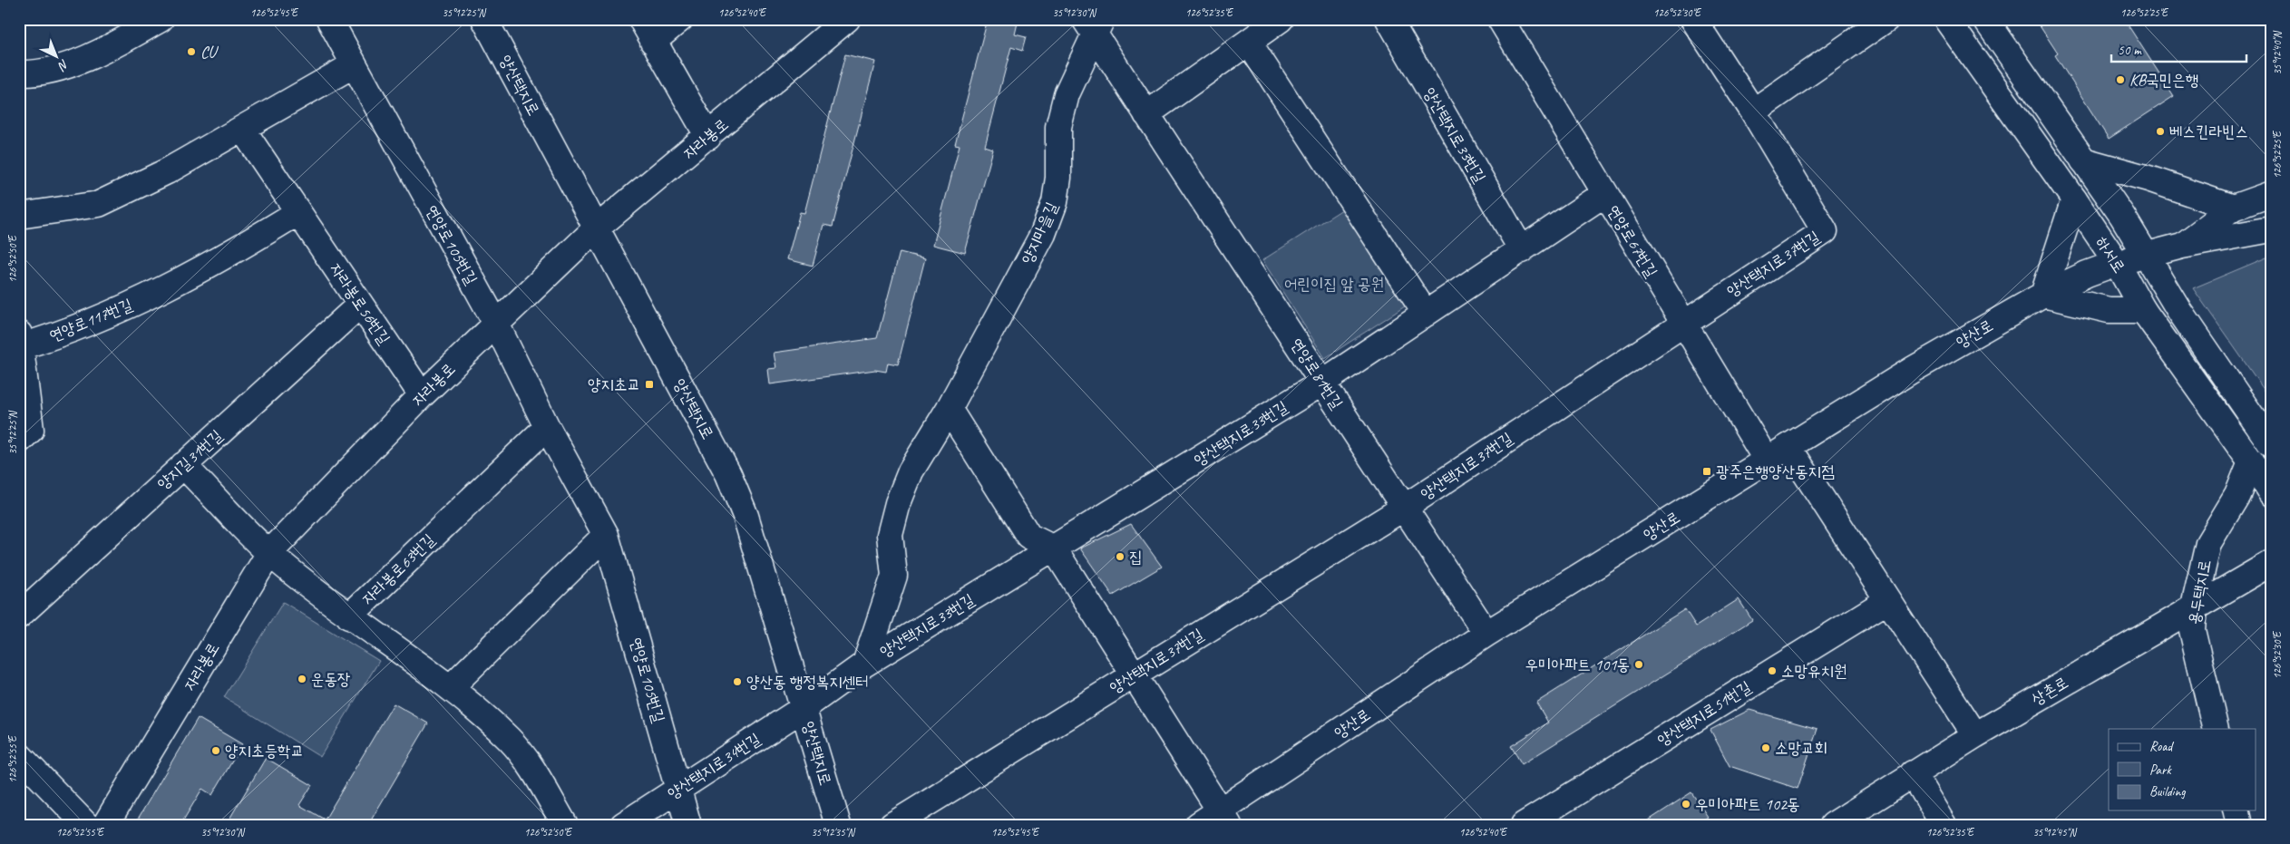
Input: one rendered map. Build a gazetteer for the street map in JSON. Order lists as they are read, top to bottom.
{
  "streets": {
    "street": [
      "양산택지로",
      "양산택지로33번길",
      "자라봉로",
      "양지마을길",
      "연양로67번길",
      "연양로105번길",
      "하서로",
      "양산택지로37번길",
      "자라봉로56번길",
      "연양로117번길",
      "양산로",
      "연양로81번길",
      "양지길31번길",
      "자라봉로63번길",
      "용두택지로",
      "상촌로",
      "양산택지로51번길",
      "양산택지로34번길"
    ]
  },
  "crossings": [
    ["양산택지로", "양산택지로33번길"],
    ["양산택지로", "자라봉로"],
    ["양산택지로", "양산택지로34번길"],
    ["양산택지로33번길", "양지마을길"],
    ["양산택지로33번길", "연양로67번길"],
    ["양산택지로33번길", "연양로81번길"],
    ["양산택지로33번길", "양산택지로34번길"],
    ["자라봉로", "연양로105번길"],
    ["자라봉로", "자라봉로56번길"],
    ["자라봉로", "자라봉로63번길"],
    ["양지마을길", "연양로81번길"],
    ["연양로67번길", "양산택지로37번길"],
    ["연양로67번길", "양산로"],
    ["연양로105번길", "자라봉로63번길"],
    ["연양로105번길", "양산택지로34번길"],
    ["하서로", "양산로"],
    ["하서로", "용두택지로"],
    ["양산택지로37번길", "연양로81번길"],
    ["자라봉로56번길", "연양로117번길"],
    ["자라봉로56번길", "양지길31번길"],
    ["양산로", "연양로81번길"],
    ["양지길31번길", "자라봉로63번길"],
    ["용두택지로", "상촌로"]
  ],
  "parks": ["어린이집 앞 공원"],
  "places": {
    "other": [
      "CU",
      "KB국민은행",
      "베스킨라빈스",
      "집",
      "우미아파트 101동",
      "소망유치원",
      "운동장",
      "양산동 행정복지센터",
      "소망교회",
      "양지초등학교",
      "우미아파트 102동"
    ],
    "transit": ["양지초교", "광주은행양산동지점"]
  },
  "legend": ["Road", "Park", "Building"],
  "scale_bar": "50 m",
  "north": "bottom right",
  "coordinates": [
    "126°52'45\"E",
    "35°12'25\"N",
    "126°52'40\"E",
    "35°12'30\"N",
    "126°52'35\"E",
    "126°52'30\"E",
    "126°52'25\"E",
    "35°12'40\"N",
    "126°52'50\"E",
    "126°52'55\"E",
    "35°12'35\"N",
    "35°12'45\"N"
  ]
}
